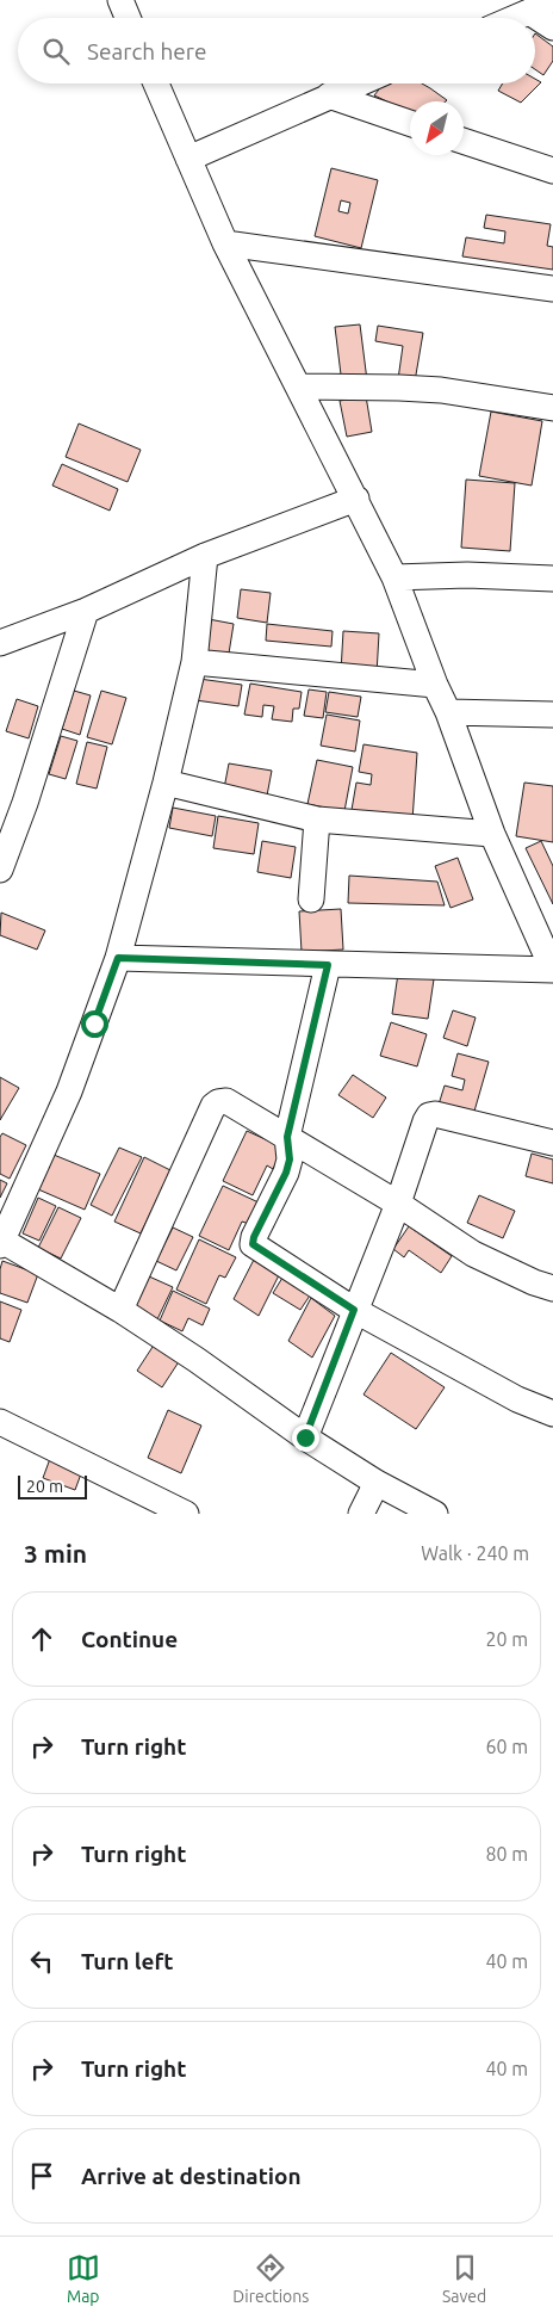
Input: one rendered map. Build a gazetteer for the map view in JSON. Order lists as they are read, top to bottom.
{
  "scale_bar": "20 m",
  "north": "bottom left",
  "page": {
    "search": "Search here",
    "scale": "20 m",
    "heading": ["3 min", "Walk · 240 m"],
    "list": [
      ["Continue", "20 m"],
      ["Turn right", "60 m"],
      ["Turn right", "80 m"],
      ["Turn left", "40 m"],
      ["Turn right", "40 m"],
      "Arrive at destination"
    ],
    "nav": ["Map", "Directions", "Saved"]
  }
}
